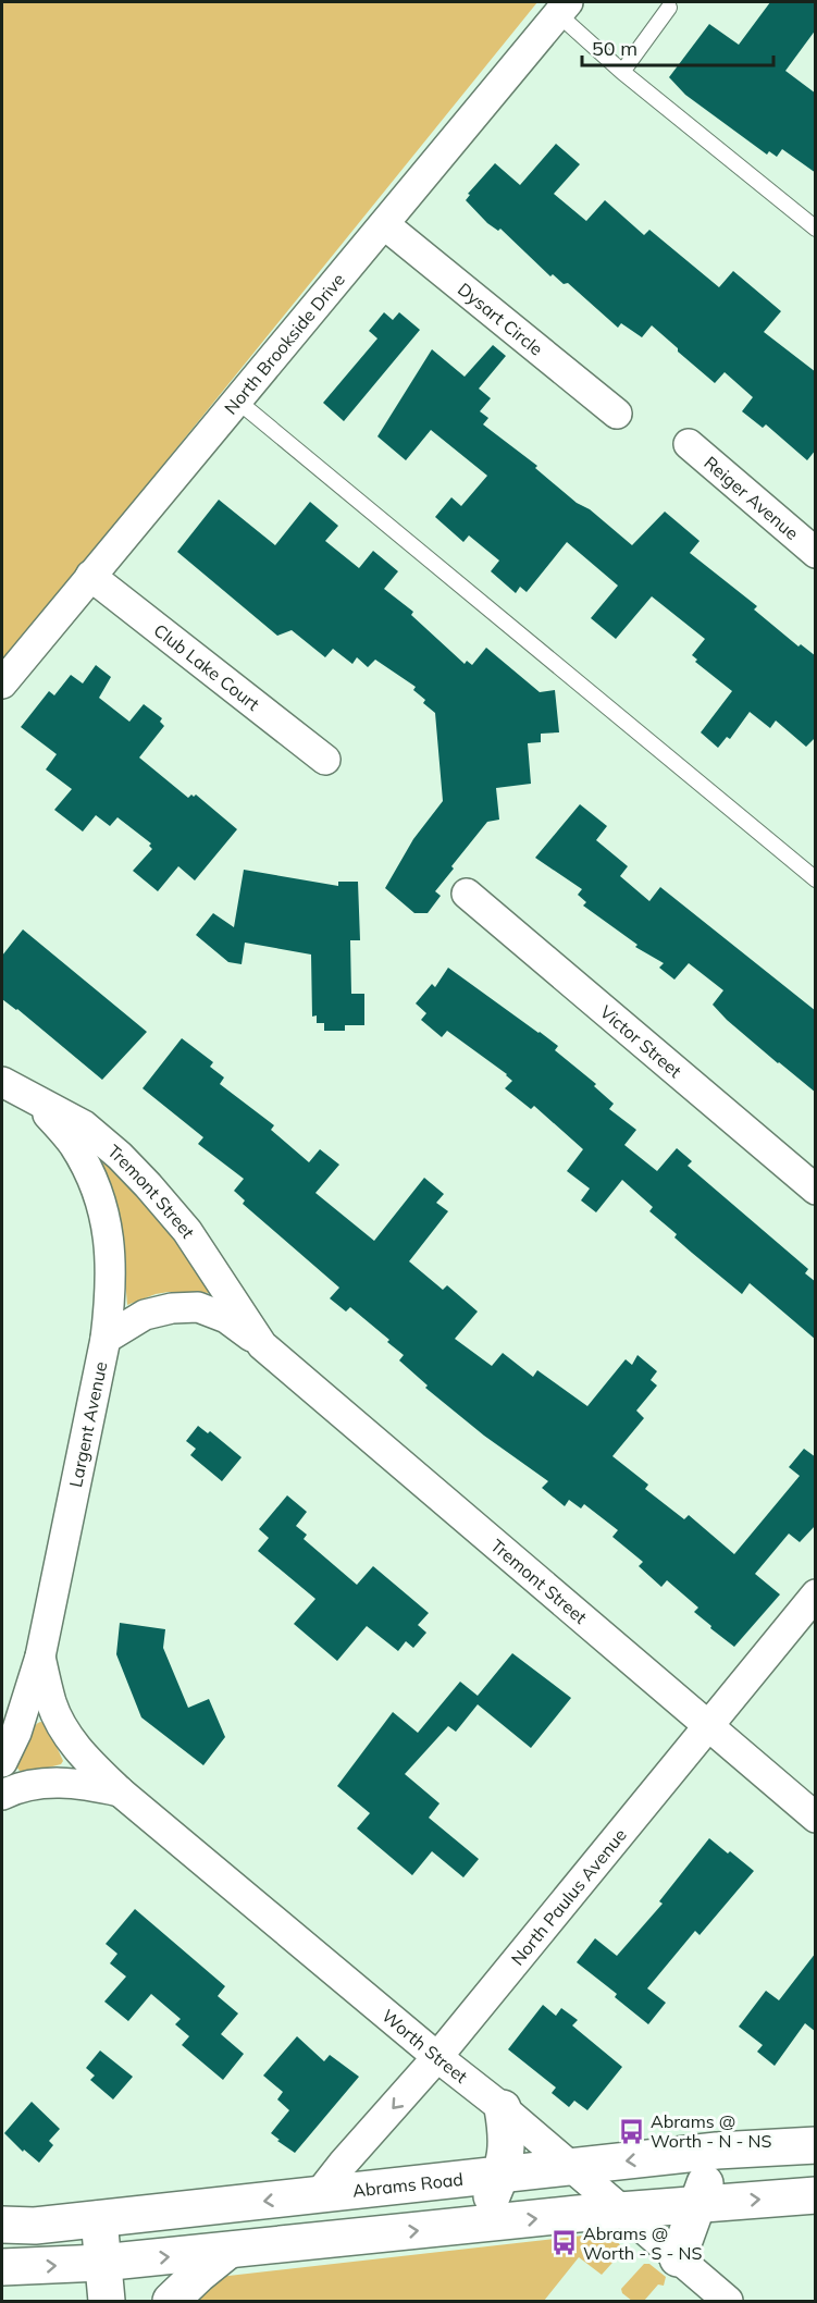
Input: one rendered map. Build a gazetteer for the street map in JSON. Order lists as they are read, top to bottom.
{
  "streets": {
    "main road": ["Abrams Road"],
    "street": [
      "Dysart Circle",
      "North Brookside Drive",
      "Reiger Avenue",
      "Club Lake Court",
      "Victor Street",
      "Tremont Street",
      "Largent Avenue",
      "North Paulus Avenue",
      "Worth Street"
    ]
  },
  "crossings": [
    ["Dysart Circle", "North Brookside Drive"],
    ["North Brookside Drive", "Club Lake Court"],
    ["Tremont Street", "Largent Avenue"],
    ["Tremont Street", "North Paulus Avenue"],
    ["Largent Avenue", "Worth Street"],
    ["North Paulus Avenue", "Worth Street"],
    ["North Paulus Avenue", "Abrams Road"],
    ["Worth Street", "Abrams Road"]
  ],
  "places": {
    "bus stop": ["Abrams @ Worth - N - NS", "Abrams @ Worth - S - NS"]
  },
  "scale_bar": "50 m"
}
